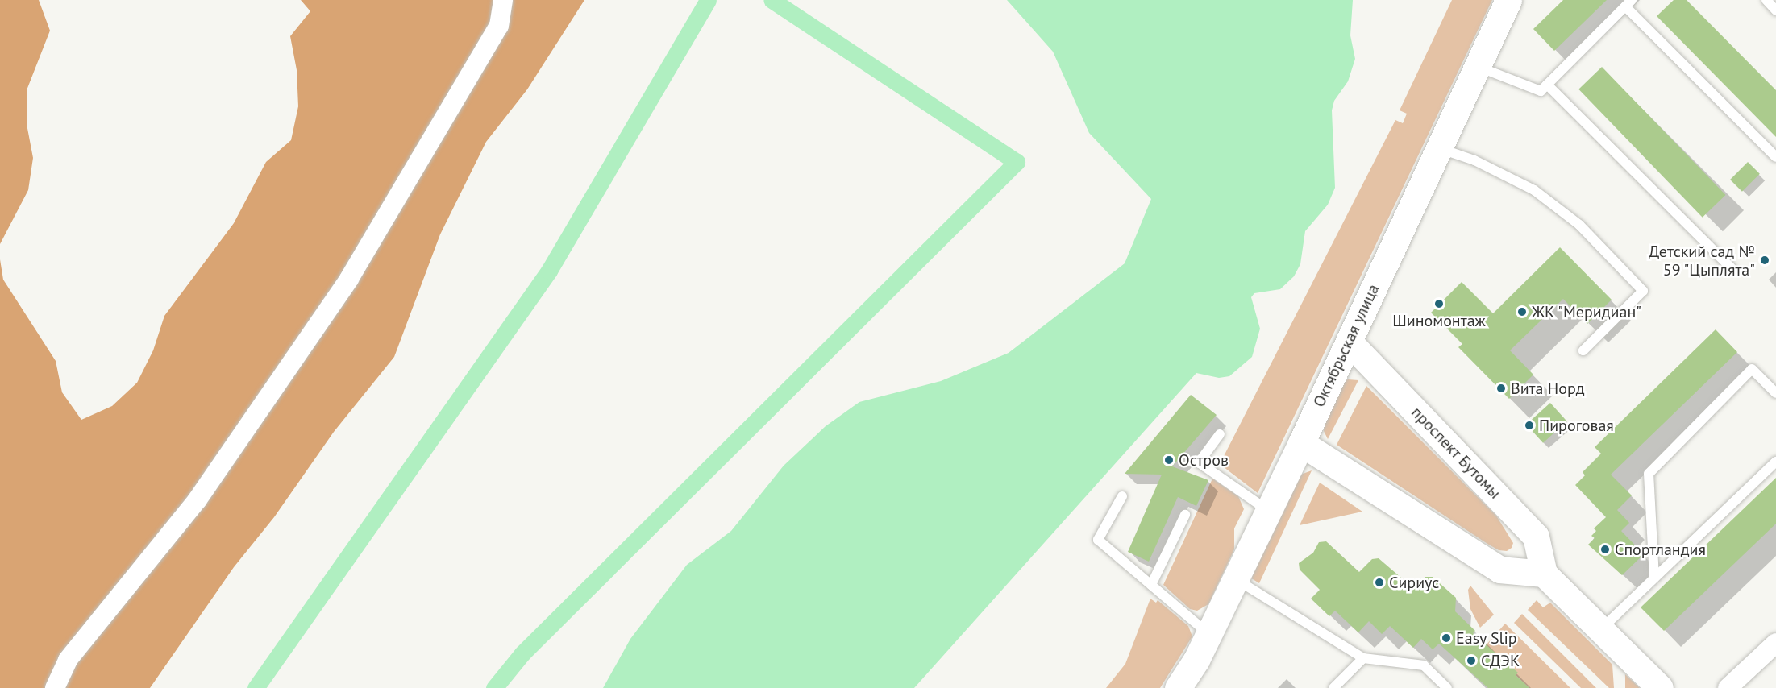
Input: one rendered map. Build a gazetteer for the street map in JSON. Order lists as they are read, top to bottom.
{
  "streets": {
    "main road": ["Октябрьская улица", "проспект Бутомы"]
  },
  "crossings": [
    ["Октябрьская улица", "проспект Бутомы"]
  ],
  "places": [
    "Детский сад № 59 \"Цыплята\"",
    "Шиномонтаж",
    "ЖК \"Меридиан\"",
    "Вита Норд",
    "Пироговая",
    "Остров",
    "Спортландия",
    "Сириус",
    "Easy Slip",
    "СДЭК"
  ]
}
